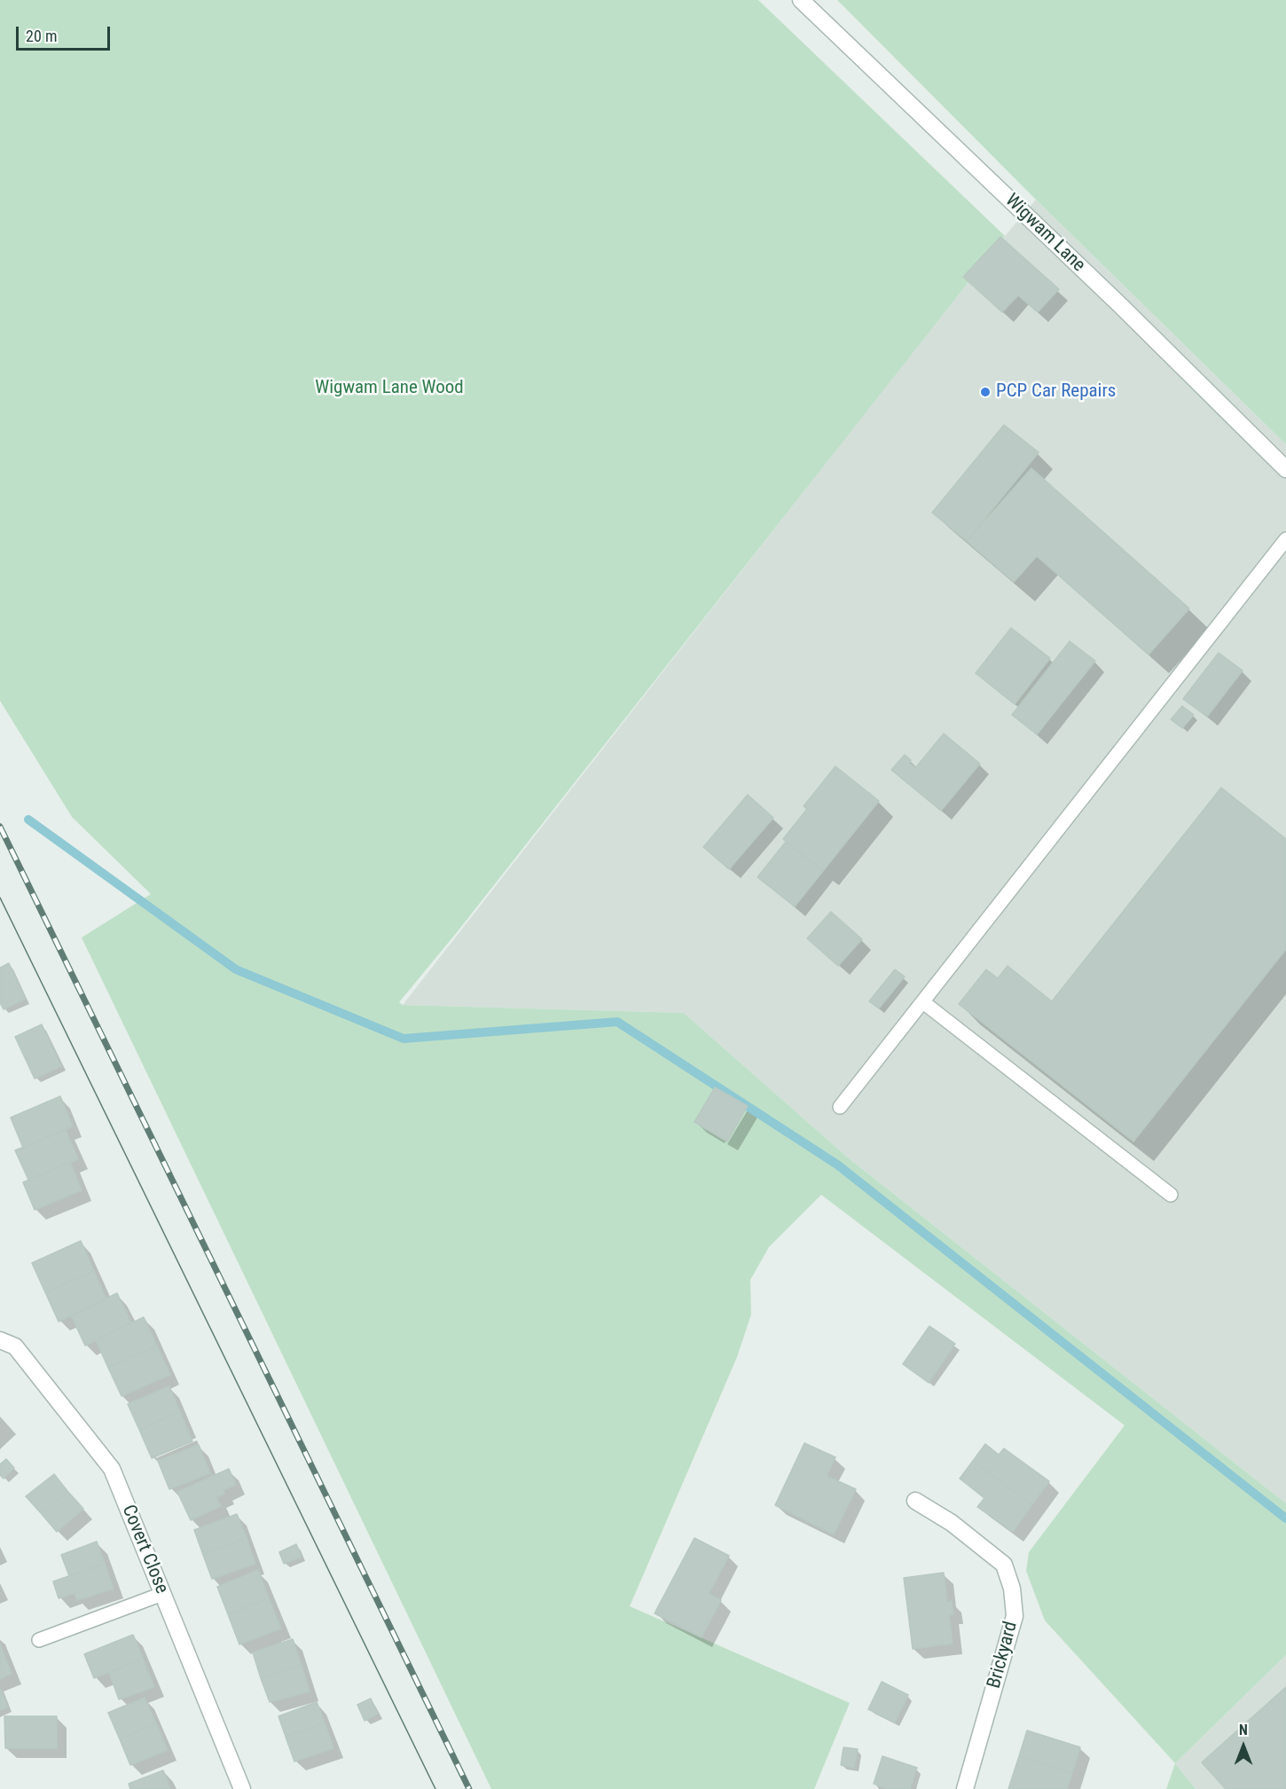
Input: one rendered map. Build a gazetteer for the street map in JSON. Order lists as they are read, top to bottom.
{
  "streets": {
    "street": ["Wigwam Lane", "Covert Close", "Brickyard"]
  },
  "parks": ["Wigwam Lane Wood"],
  "places": ["PCP Car Repairs"],
  "scale_bar": "20 m",
  "north": "top"
}
